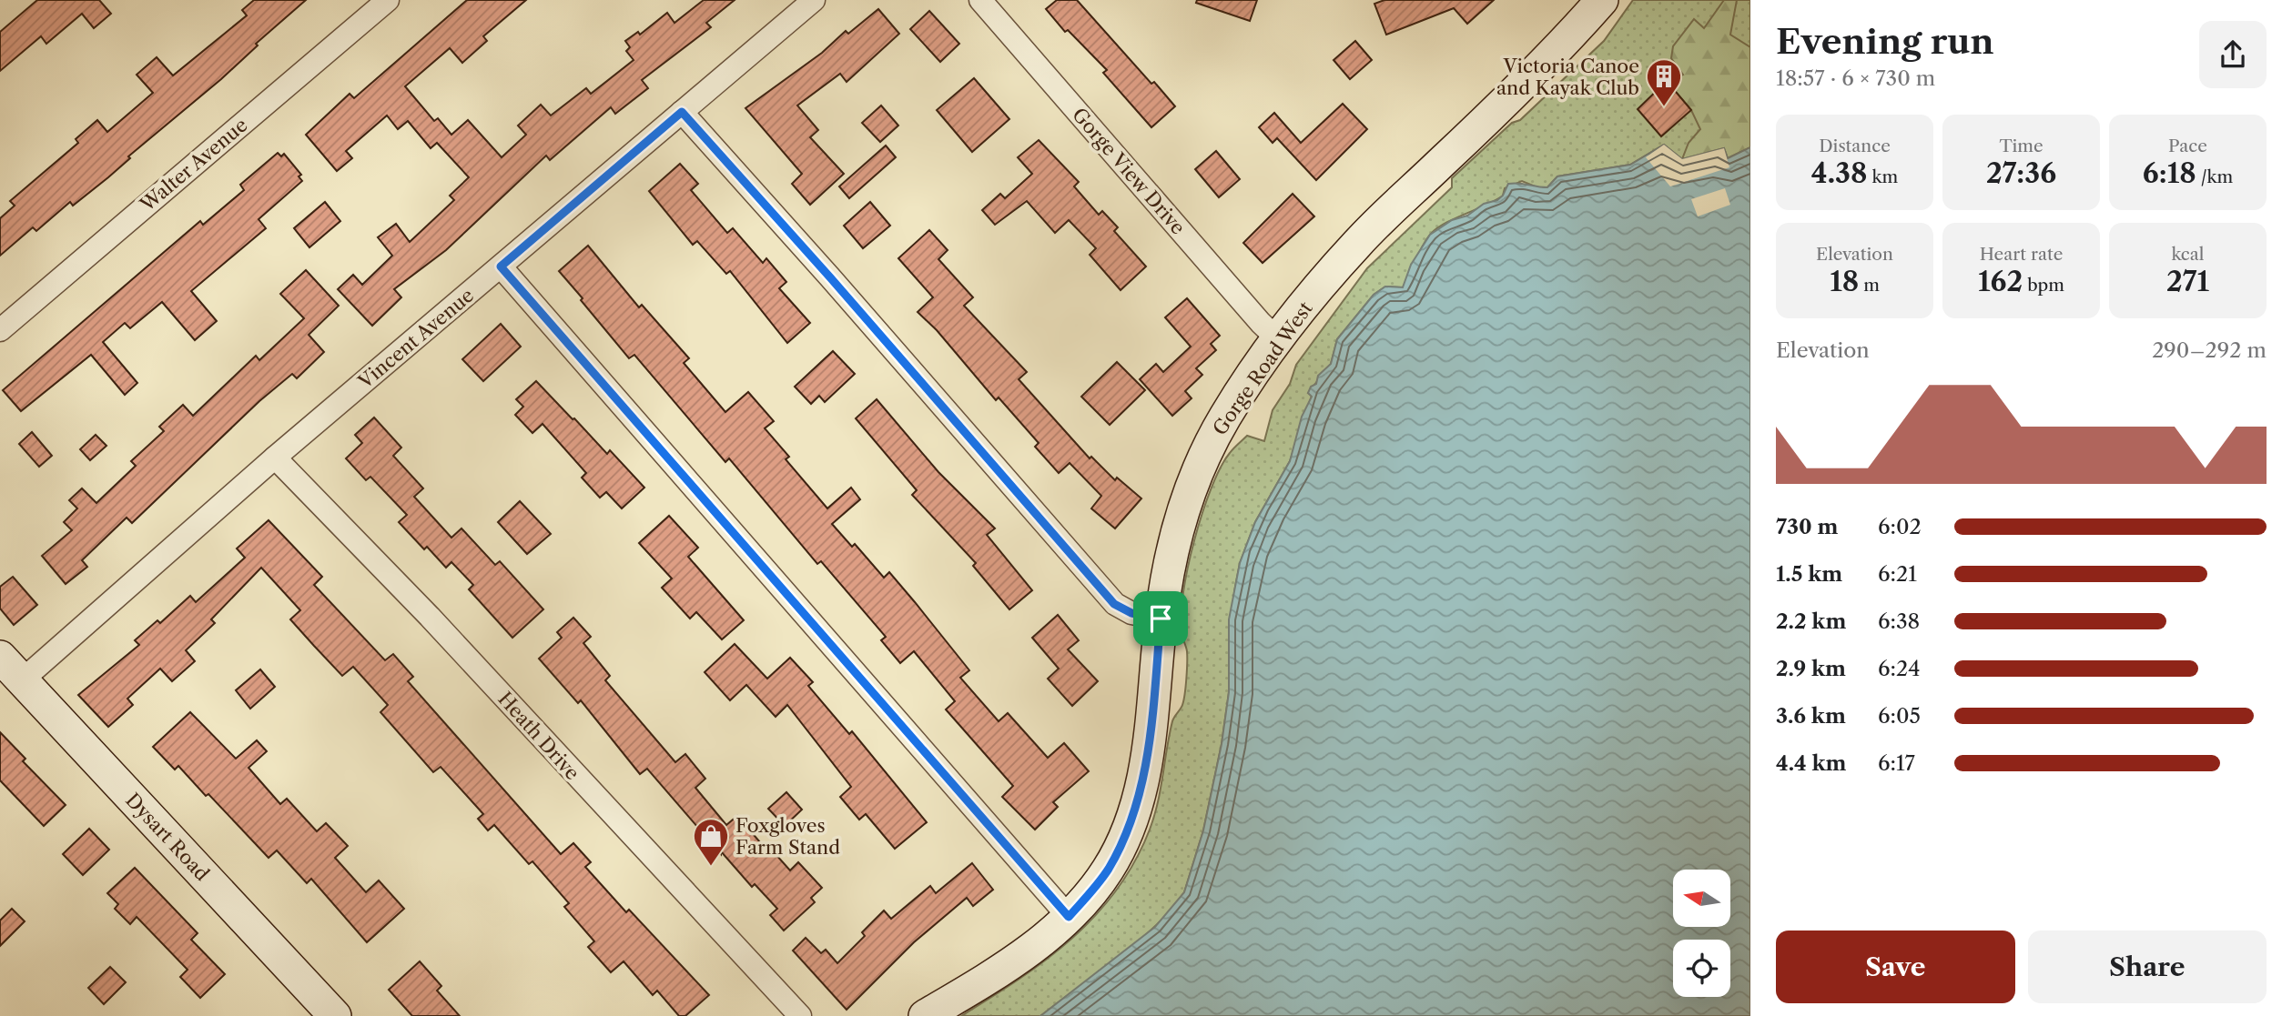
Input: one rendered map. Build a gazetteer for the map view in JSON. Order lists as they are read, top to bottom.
{
  "streets": {
    "main road": ["Gorge Road West", "Dysart Road"],
    "street": [
      "Walter Avenue",
      "Gorge View Drive",
      "Vincent Avenue",
      "Heath Drive"
    ]
  },
  "crossings": [
    ["Gorge View Drive", "Gorge Road West"],
    ["Vincent Avenue", "Heath Drive"],
    ["Vincent Avenue", "Dysart Road"]
  ],
  "places": {
    "building": ["Victoria Canoe and Kayak Club"],
    "shop": ["Foxgloves Farm Stand"]
  },
  "north": "left",
  "page": {
    "heading": ["Evening run", "18:57 · 6 × 730 m"],
    "stats": [
      ["Distance", "4.38 km"],
      ["Time", "27:36"],
      ["Pace", "6:18 /km"],
      ["Elevation", "18 m"],
      ["Heart rate", "162 bpm"],
      ["kcal", "271"]
    ],
    "chart": ["Elevation", "290–292 m"],
    "list": [
      {
        "name": "730 m",
        "note": "6:02"
      },
      {
        "name": "1.5 km",
        "note": "6:21"
      },
      {
        "name": "2.2 km",
        "note": "6:38"
      },
      {
        "name": "2.9 km",
        "note": "6:24"
      },
      {
        "name": "3.6 km",
        "note": "6:05"
      },
      {
        "name": "4.4 km",
        "note": "6:17"
      }
    ],
    "buttons": ["Save", "Share"]
  }
}
